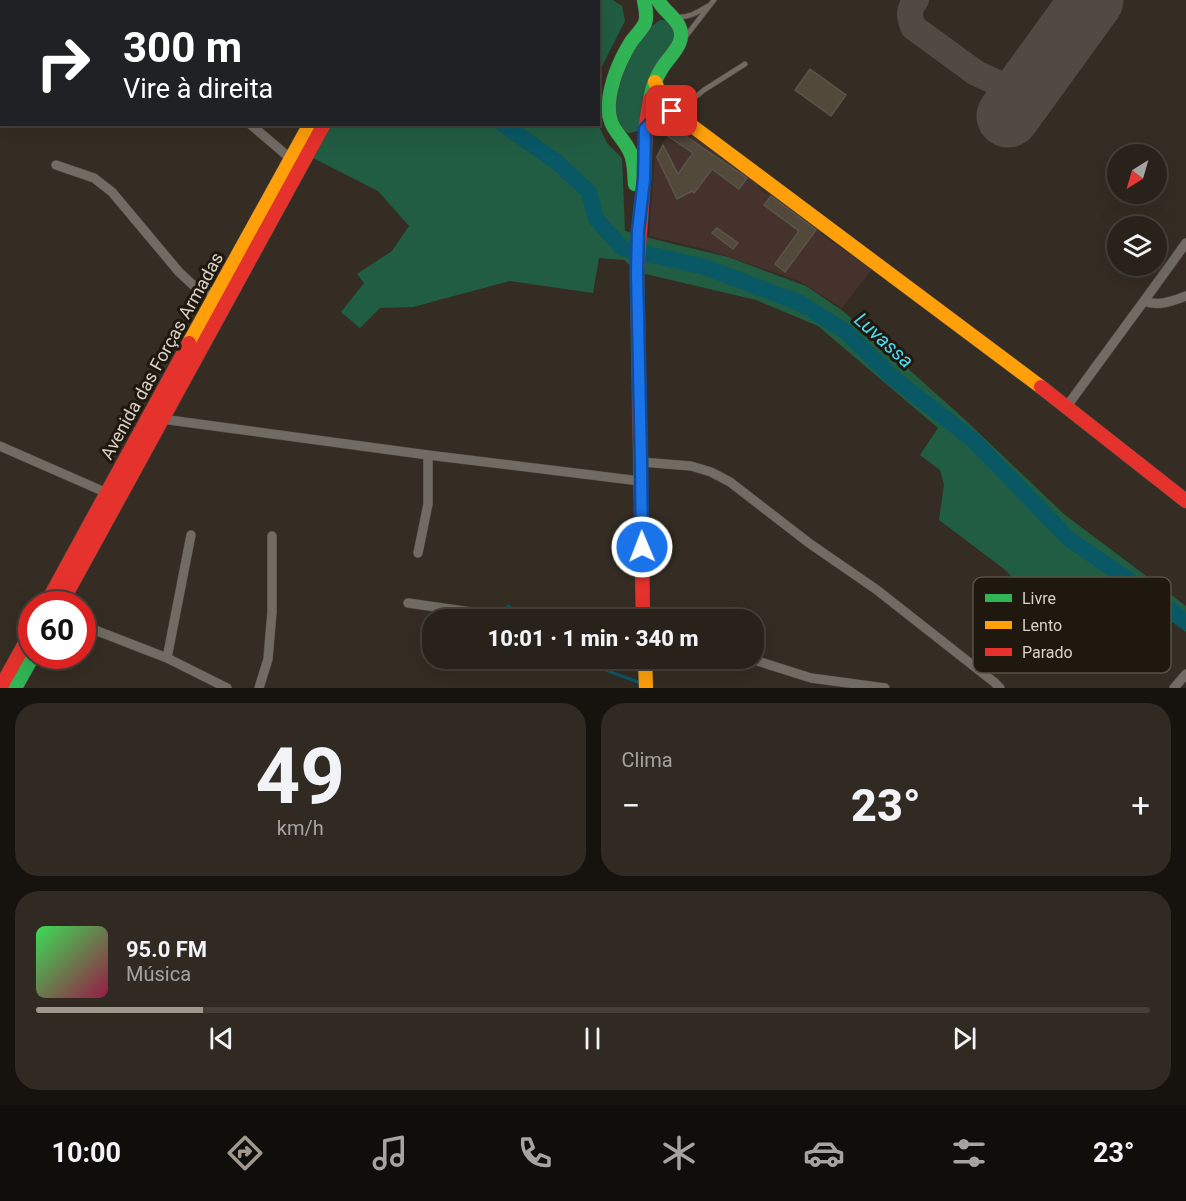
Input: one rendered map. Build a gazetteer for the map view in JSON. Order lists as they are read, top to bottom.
{
  "streets": {
    "main road": ["Avenida das Forças Armadas"]
  },
  "water": ["Luvassa"],
  "legend": ["Livre", "Lento", "Parado"],
  "north": "bottom left",
  "page": {
    "turn": ["300 m", "Vire à direita"],
    "limit": "60",
    "trip": "10:01 · 1 min · 340 m",
    "tile": [
      ["49", "km/h"],
      "Clima"
    ],
    "heat": ["−", "23°", "+"],
    "song": ["95.0 FM", "Música"],
    "tabs": ["10:00", "23°"]
  }
}
